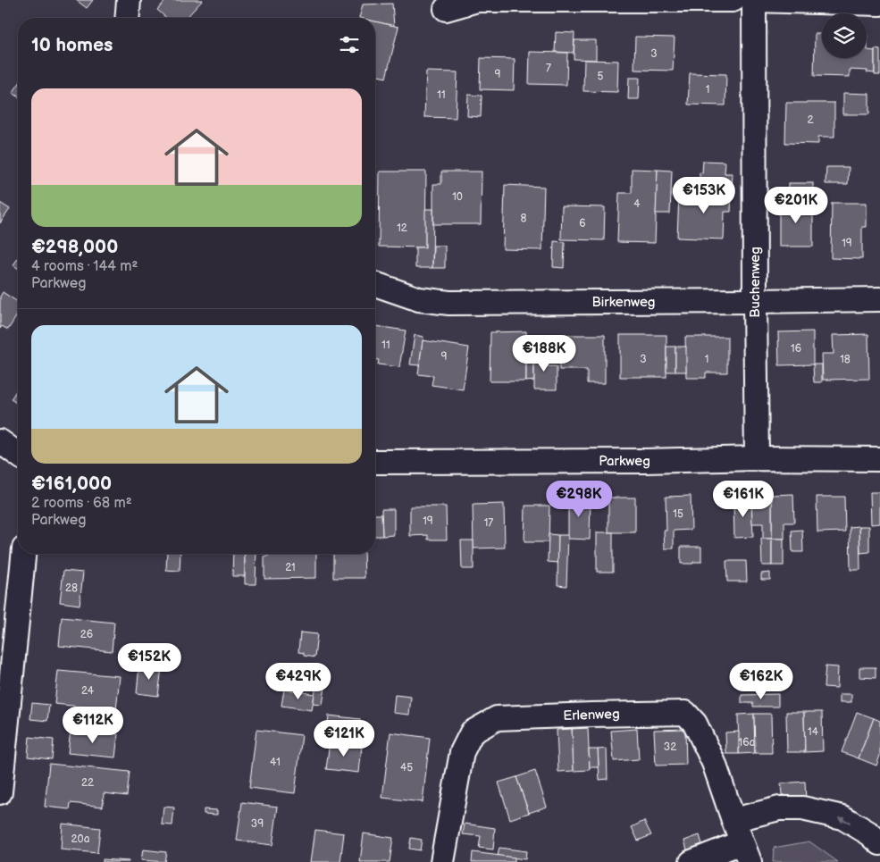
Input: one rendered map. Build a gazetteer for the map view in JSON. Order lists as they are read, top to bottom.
{
  "streets": {
    "street": [
      "Buchenweg",
      "Birkenweg",
      "Parkweg",
      "Erlenweg"
    ]
  },
  "crossings": [
    ["Buchenweg", "Birkenweg"],
    ["Buchenweg", "Parkweg"]
  ],
  "house_numbers": [
    "3",
    "7",
    "9",
    "5",
    "1",
    "11",
    "2",
    "10",
    "4",
    "8",
    "6",
    "12",
    "19",
    "11",
    "16",
    "9",
    "3",
    "1",
    "18",
    "15",
    "19",
    "17",
    "21",
    "28",
    "26",
    "24",
    "14",
    "16a",
    "32",
    "41",
    "45",
    "22",
    "39",
    "20a"
  ],
  "page": {
    "heading": "10 homes",
    "list": [
      {
        "name": "€298,000",
        "note": "4 rooms · 144 m² · Parkweg"
      },
      {
        "name": "€161,000",
        "note": "2 rooms · 68 m² · Parkweg"
      }
    ],
    "price": [
      "€153K",
      "€201K",
      "€188K",
      "€298K",
      "€161K",
      "€152K",
      "€429K",
      "€162K",
      "€112K",
      "€121K"
    ]
  }
}
